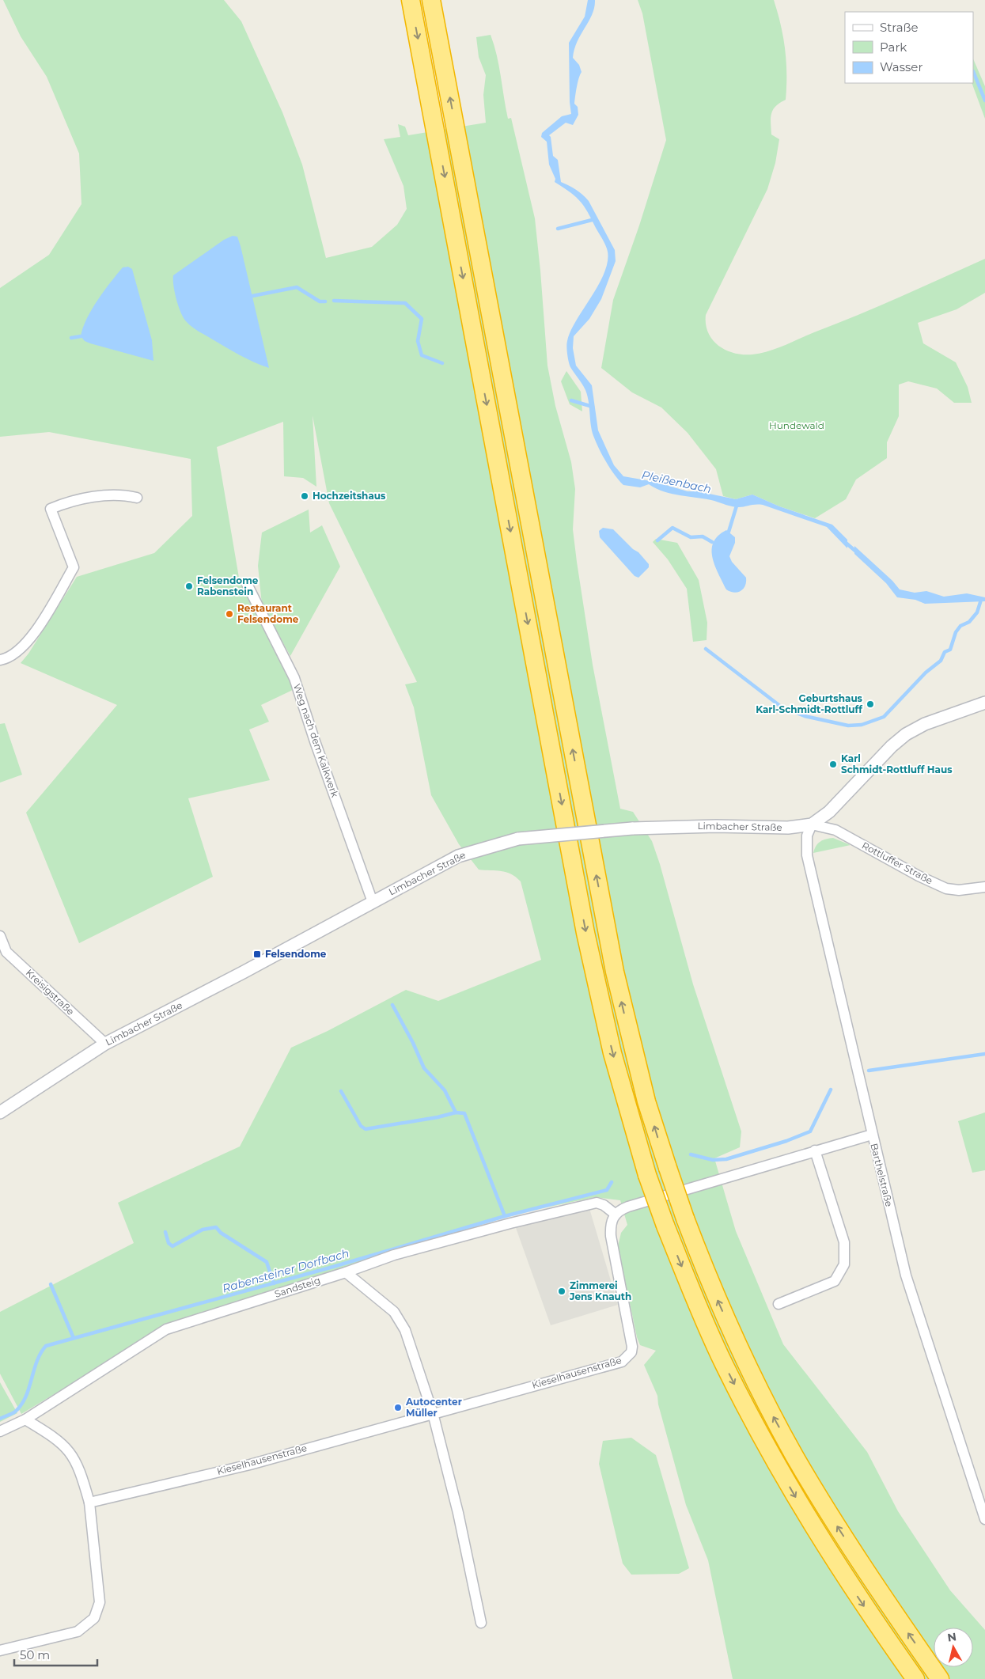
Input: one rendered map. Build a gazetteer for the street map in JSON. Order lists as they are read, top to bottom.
{
  "streets": {
    "street": [
      "Weg nach dem Kalkwerk",
      "Limbacher Straße",
      "Rottluffer Straße",
      "Kreisigstraße",
      "Barthelstraße",
      "Sandsteig",
      "Kieselhausenstraße"
    ]
  },
  "crossings": [
    ["Weg nach dem Kalkwerk", "Limbacher Straße"],
    ["Limbacher Straße", "Rottluffer Straße"],
    ["Limbacher Straße", "Kreisigstraße"],
    ["Limbacher Straße", "Barthelstraße"],
    ["Rottluffer Straße", "Barthelstraße"],
    ["Sandsteig", "Kieselhausenstraße"]
  ],
  "water": ["Pleißenbach", "Rabensteiner Dorfbach"],
  "parks": ["Hundewald"],
  "places": {
    "other": [
      "Hochzeitshaus",
      "Felsendome Rabenstein",
      "Restaurant Felsendome",
      "Geburtshaus Karl-Schmidt-Rottluff",
      "Karl Schmidt-Rottluff Haus",
      "Zimmerei Jens Knauth",
      "Autocenter Müller"
    ],
    "transit": ["Felsendome"]
  },
  "legend": ["Straße", "Park", "Wasser"],
  "scale_bar": "50 m",
  "north": "top"
}
